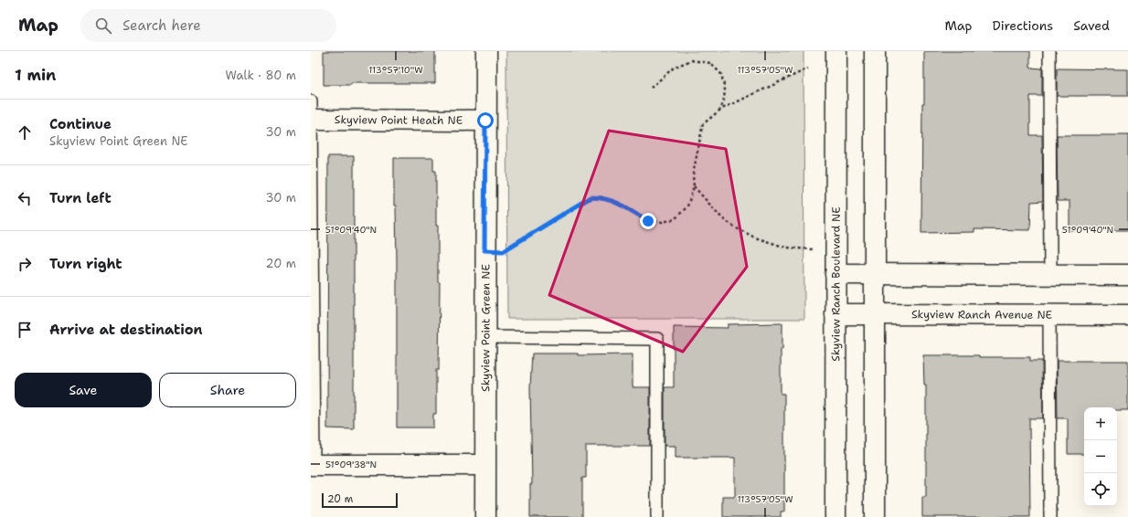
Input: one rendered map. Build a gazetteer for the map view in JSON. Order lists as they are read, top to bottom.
{
  "streets": {
    "street": [
      "Skyview Point Heath NE",
      "Skyview Ranch Boulevard NE",
      "Skyview Ranch Avenue NE",
      "Skyview Point Green NE"
    ]
  },
  "crossings": [
    ["Skyview Point Heath NE", "Skyview Point Green NE"],
    ["Skyview Ranch Boulevard NE", "Skyview Ranch Avenue NE"]
  ],
  "scale_bar": "20 m",
  "page": {
    "header": "Map",
    "search": "Search here",
    "nav": ["Map", "Directions", "Saved"],
    "heading": ["1 min", "Walk · 80 m"],
    "list": [
      ["Continue", "Skyview Point Green NE", "30 m"],
      ["Turn left", "30 m"],
      ["Turn right", "20 m"],
      "Arrive at destination"
    ],
    "buttons": ["Save", "Share"],
    "map_buttons": ["+", "−"],
    "scale": "20 m"
  },
  "coordinates": [
    "113°57'10\"W",
    "113°57'05\"W",
    "51°09'40\"N",
    "51°09'38\"N"
  ]
}
